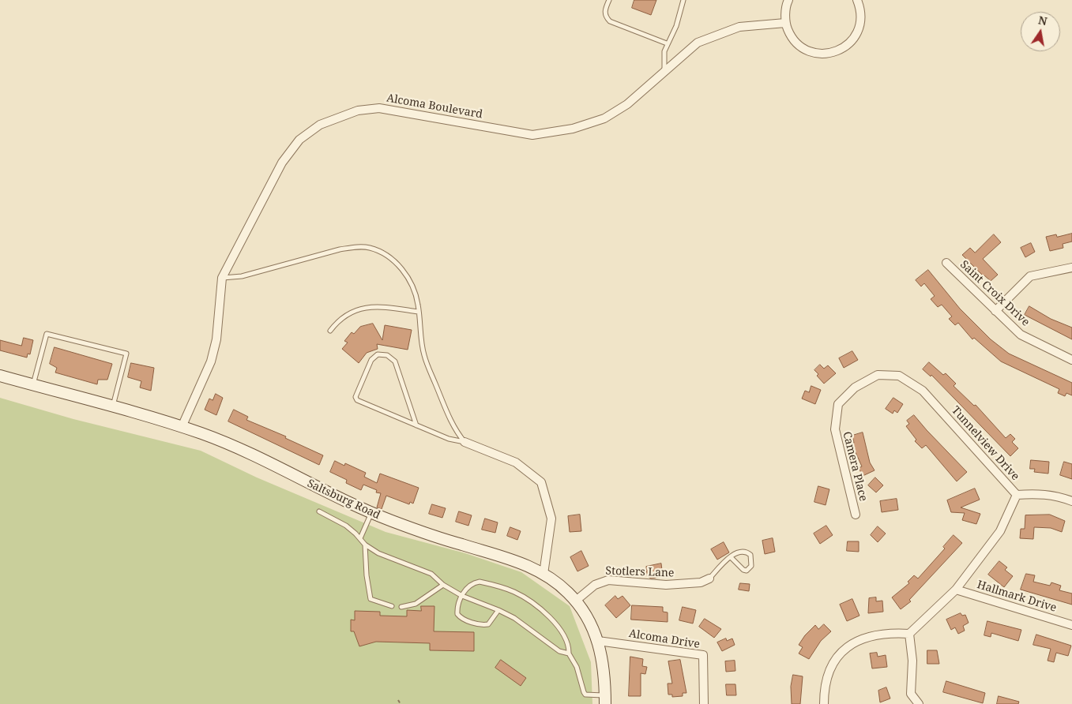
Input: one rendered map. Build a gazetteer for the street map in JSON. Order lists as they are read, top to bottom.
{
  "streets": {
    "main road": ["Saltsburg Road"],
    "street": [
      "Alcoma Boulevard",
      "Saint Croix Drive",
      "Tunnelview Drive",
      "Camera Place",
      "Stotlers Lane",
      "Hallmark Drive",
      "Alcoma Drive"
    ]
  },
  "crossings": [
    ["Alcoma Boulevard", "Saltsburg Road"],
    ["Tunnelview Drive", "Camera Place"],
    ["Tunnelview Drive", "Hallmark Drive"],
    ["Saltsburg Road", "Stotlers Lane"],
    ["Saltsburg Road", "Alcoma Drive"]
  ],
  "north": "top"
}
